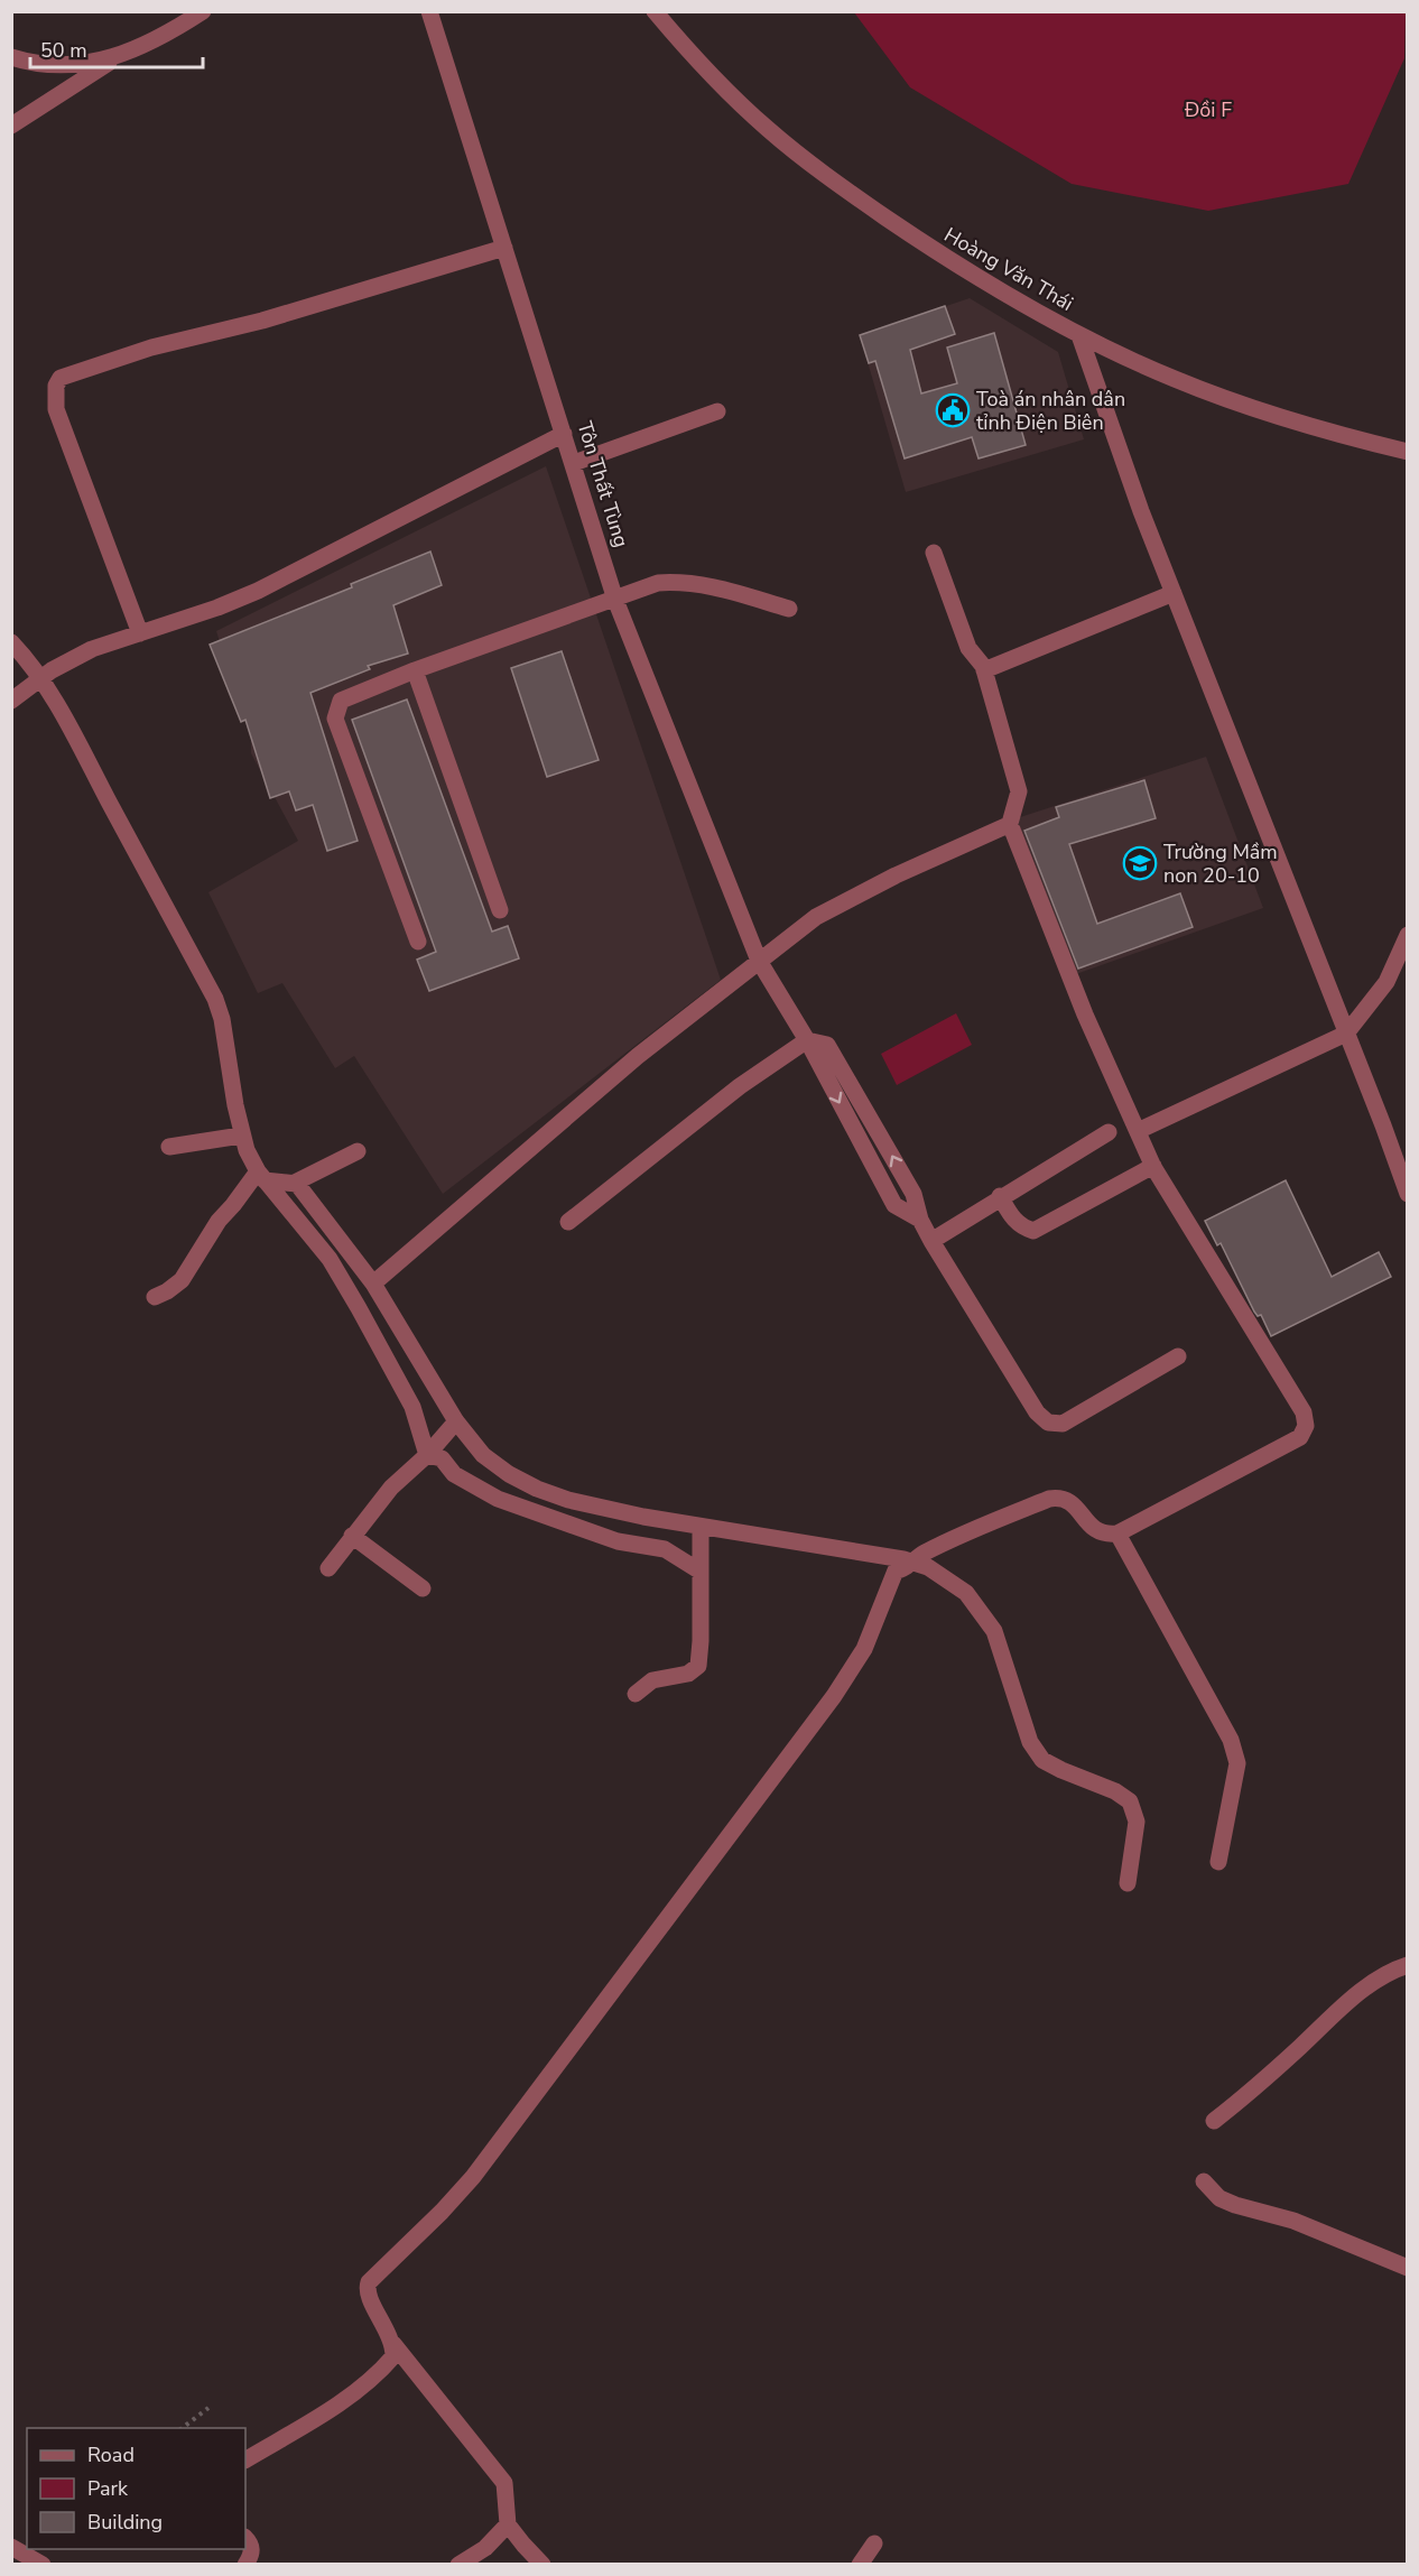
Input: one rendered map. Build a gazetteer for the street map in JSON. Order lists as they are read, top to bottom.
{
  "streets": {
    "street": ["Hoàng Văn Thái", "Tôn Thất Tùng"]
  },
  "parks": ["Đồi F"],
  "places": {
    "public building": ["Toà án nhân dân tỉnh Điện Biên"],
    "school or university": ["Trường Mầm non 20-10"]
  },
  "legend": ["Road", "Park", "Building"],
  "scale_bar": "50 m"
}
